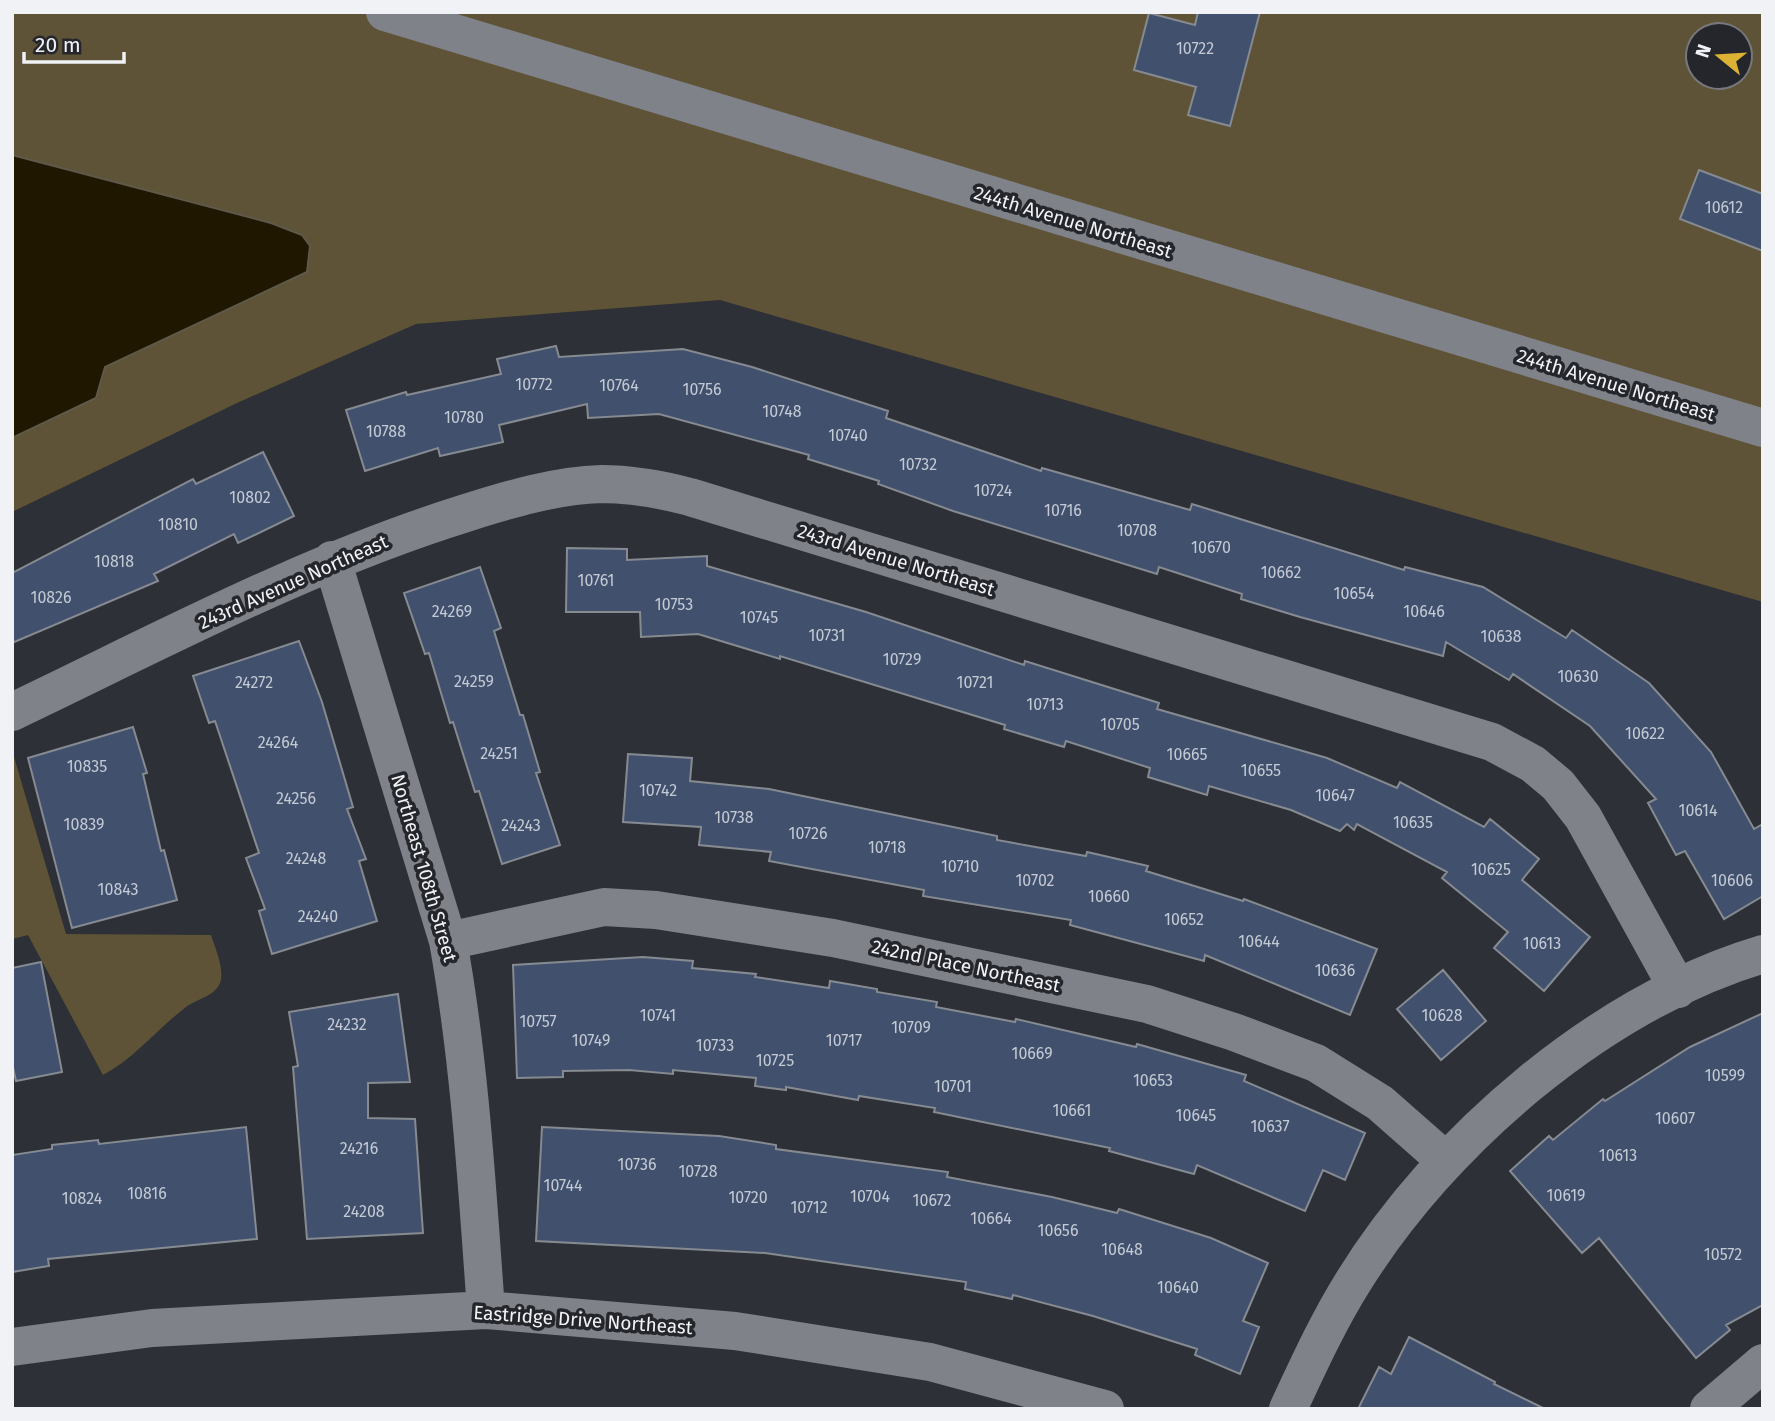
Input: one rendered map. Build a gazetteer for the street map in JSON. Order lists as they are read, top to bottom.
{
  "streets": {
    "street": [
      "244th Avenue Northeast",
      "243rd Avenue Northeast",
      "Northeast 108th Street",
      "242nd Place Northeast",
      "Eastridge Drive Northeast"
    ]
  },
  "crossings": [
    ["243rd Avenue Northeast", "Northeast 108th Street"],
    ["Northeast 108th Street", "242nd Place Northeast"],
    ["Northeast 108th Street", "Eastridge Drive Northeast"]
  ],
  "house_numbers": [
    "10722",
    "10612",
    "10772",
    "10764",
    "10756",
    "10748",
    "10780",
    "10788",
    "10740",
    "10732",
    "10724",
    "10802",
    "10716",
    "10810",
    "10708",
    "10670",
    "10818",
    "10662",
    "10761",
    "10654",
    "10826",
    "10753",
    "24269",
    "10646",
    "10745",
    "10731",
    "10638",
    "10729",
    "10630",
    "24259",
    "24272",
    "10721",
    "10713",
    "10705",
    "10622",
    "24264",
    "24251",
    "10665",
    "10835",
    "10655",
    "10742",
    "10647",
    "24256",
    "10614",
    "10738",
    "10635",
    "10839",
    "24243",
    "10726",
    "10718",
    "24248",
    "10710",
    "10625",
    "10702",
    "10606",
    "10843",
    "10660",
    "24240",
    "10652",
    "10644",
    "10613",
    "10636",
    "10741",
    "10628",
    "10757",
    "24232",
    "10709",
    "10749",
    "10717",
    "10733",
    "10669",
    "10725",
    "10599",
    "10653",
    "10701",
    "10661",
    "10645",
    "10607",
    "10637",
    "24216",
    "10613",
    "10736",
    "10728",
    "10744",
    "10816",
    "10619",
    "10704",
    "10720",
    "10824",
    "10672",
    "10712",
    "24208",
    "10664",
    "10656",
    "10648",
    "10572",
    "10640"
  ],
  "scale_bar": "20 m",
  "north": "left"
}
